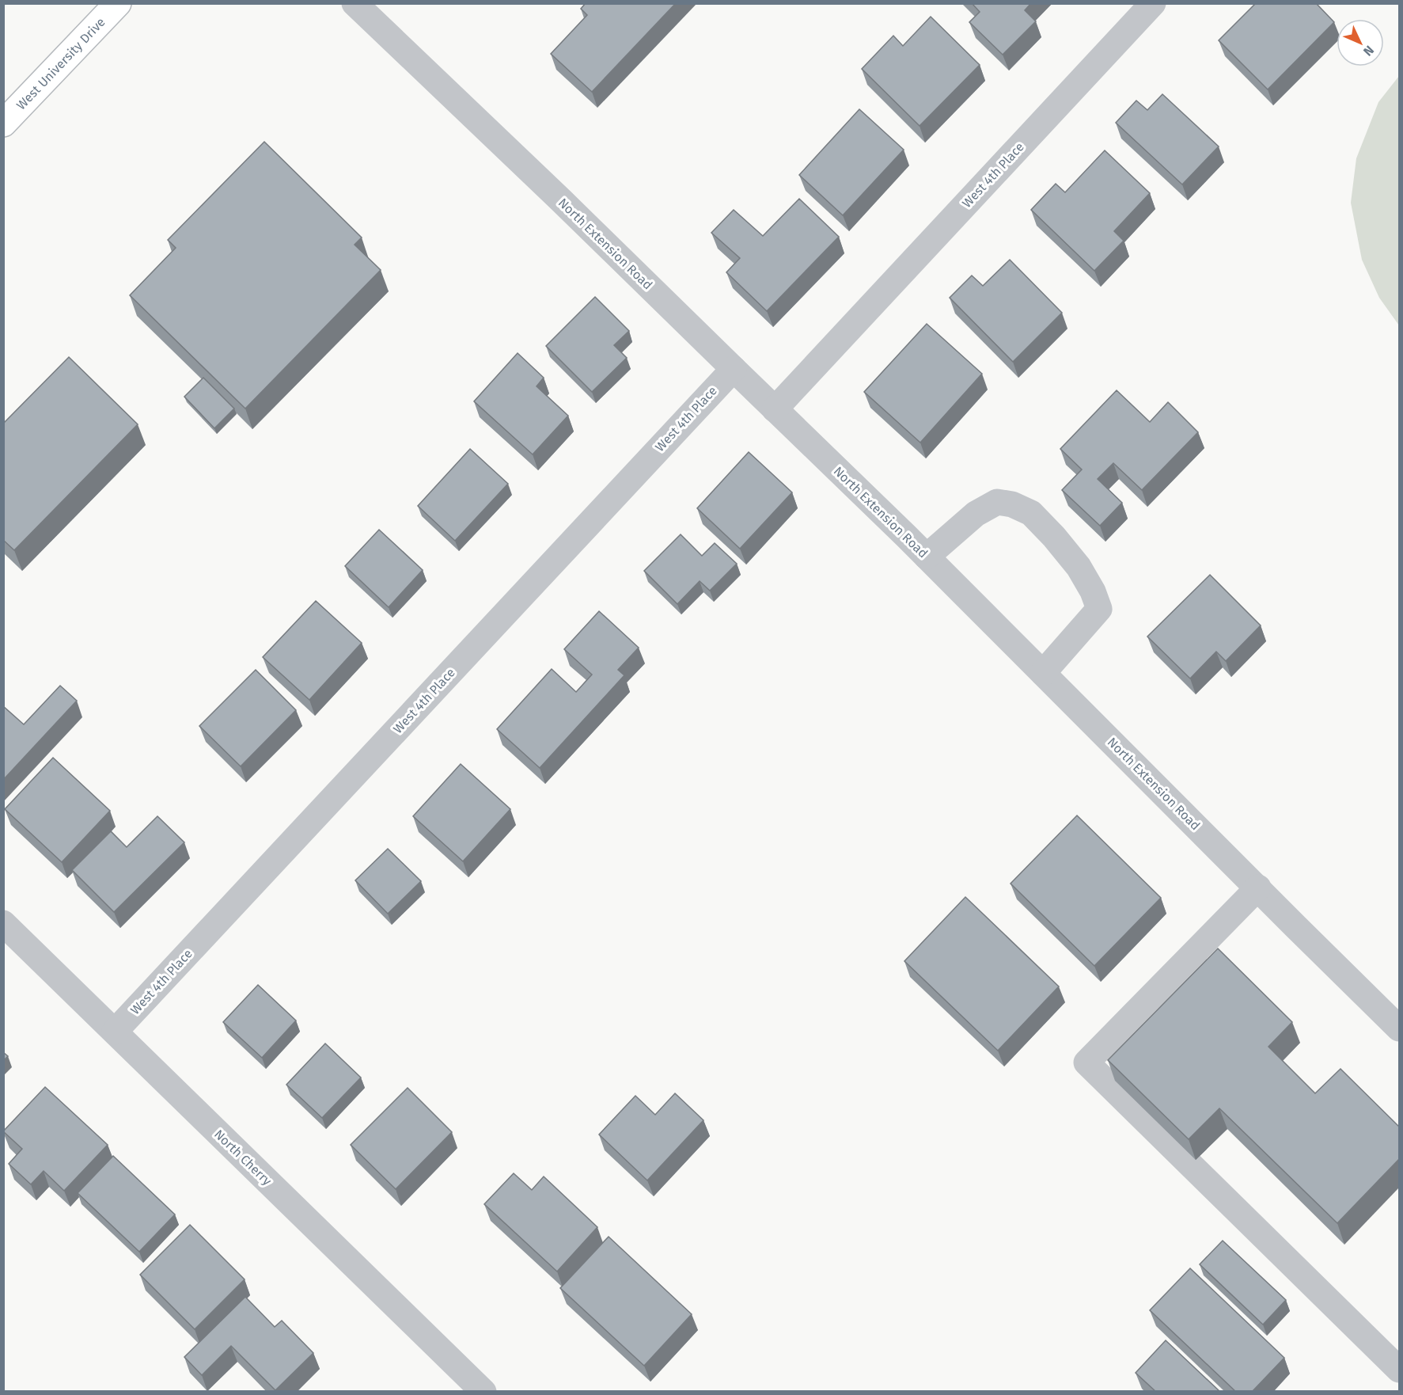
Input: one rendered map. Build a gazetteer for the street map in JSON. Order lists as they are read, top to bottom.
{
  "streets": {
    "main road": ["West University Drive"],
    "street": ["West 4th Place", "North Extension Road", "North Cherry"]
  },
  "crossings": [
    ["West 4th Place", "North Extension Road"],
    ["West 4th Place", "North Cherry"]
  ],
  "north": "bottom right"
}
